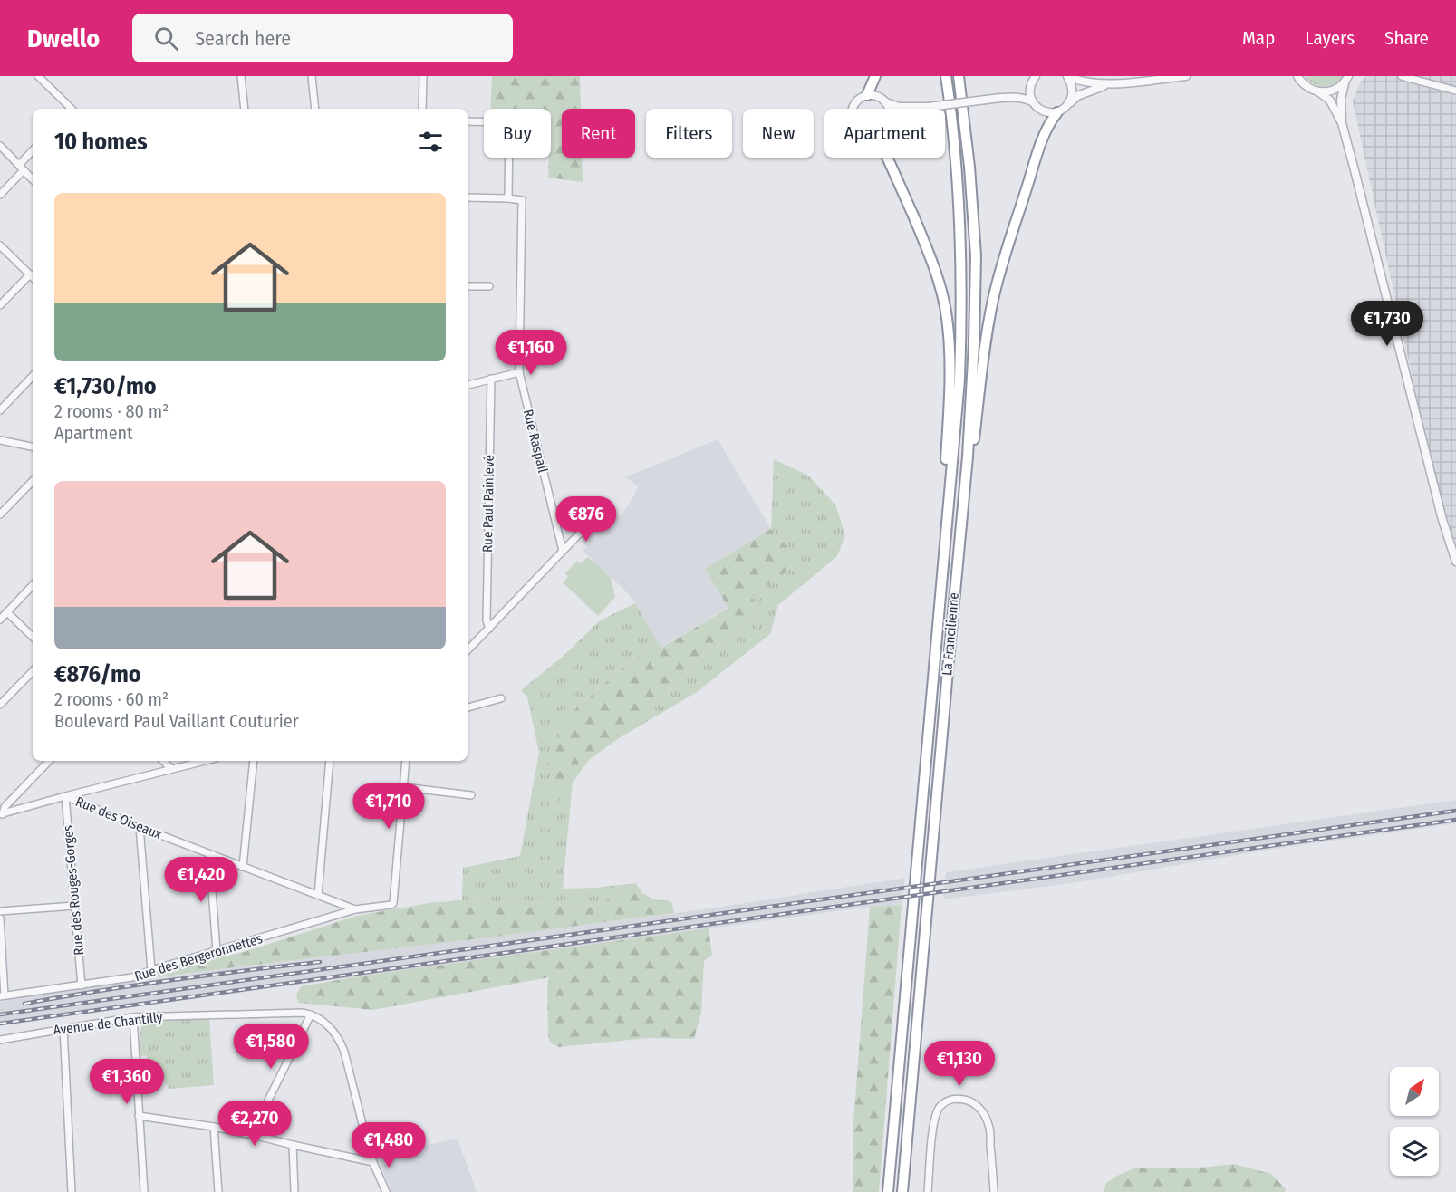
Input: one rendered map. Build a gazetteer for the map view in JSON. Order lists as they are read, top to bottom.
{
  "streets": {
    "highway": ["La Francilienne"],
    "street": [
      "Rue Raspail",
      "Rue Paul Painlevé",
      "Rue des Oiseaux",
      "Rue des Rouges-Gorges",
      "Rue des Bergeronnettes",
      "Avenue de Chantilly"
    ]
  },
  "crossings": [
    ["Rue des Oiseaux", "Rue des Rouges-Gorges"],
    ["Rue des Oiseaux", "Rue des Bergeronnettes"],
    ["Rue des Rouges-Gorges", "Rue des Bergeronnettes"]
  ],
  "north": "top right",
  "page": {
    "header": "Dwello",
    "search": "Search here",
    "nav": ["Map", "Layers", "Share"],
    "chip": [
      "Buy",
      "Rent",
      "Filters",
      "New",
      "Apartment"
    ],
    "heading": "10 homes",
    "list": [
      {
        "name": "€1,730/mo",
        "note": "2 rooms · 80 m² · Apartment"
      },
      {
        "name": "€876/mo",
        "note": "2 rooms · 60 m² · Boulevard Paul Vaillant Couturier"
      }
    ],
    "price": [
      "€1,730",
      "€1,160",
      "€876",
      "€1,710",
      "€1,420",
      "€1,580",
      "€1,130",
      "€1,360",
      "€2,270",
      "€1,480"
    ]
  }
}
